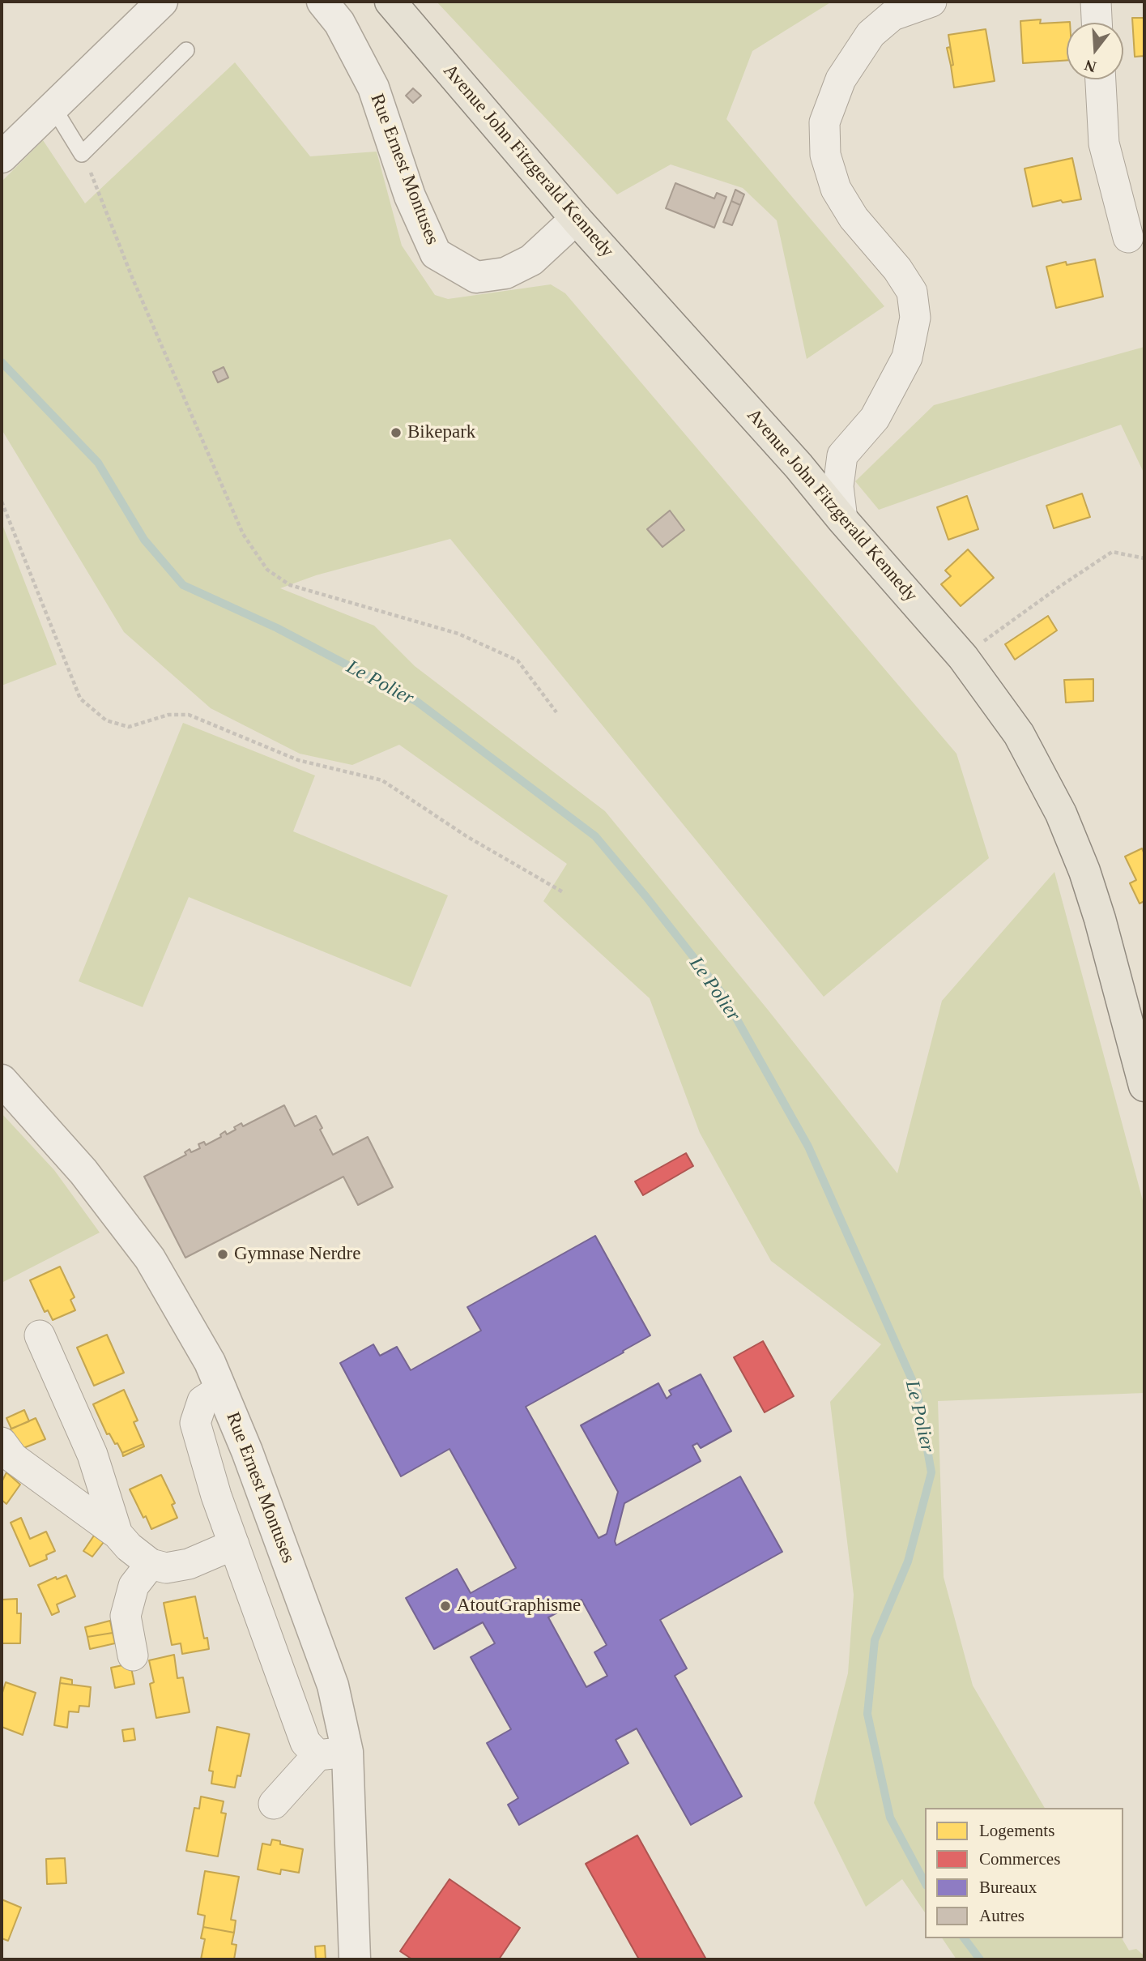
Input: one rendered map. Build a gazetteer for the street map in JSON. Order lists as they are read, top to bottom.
{
  "streets": {
    "main road": ["Avenue John Fitzgerald Kennedy"],
    "street": ["Rue Ernest Montuses"]
  },
  "crossings": [
    ["Avenue John Fitzgerald Kennedy", "Rue Ernest Montuses"]
  ],
  "water": ["Le Polier"],
  "places": ["Bikepark", "Gymnase Nerdre", "AtoutGraphisme"],
  "legend": [
    "Logements",
    "Commerces",
    "Bureaux",
    "Autres"
  ],
  "north": "bottom"
}
